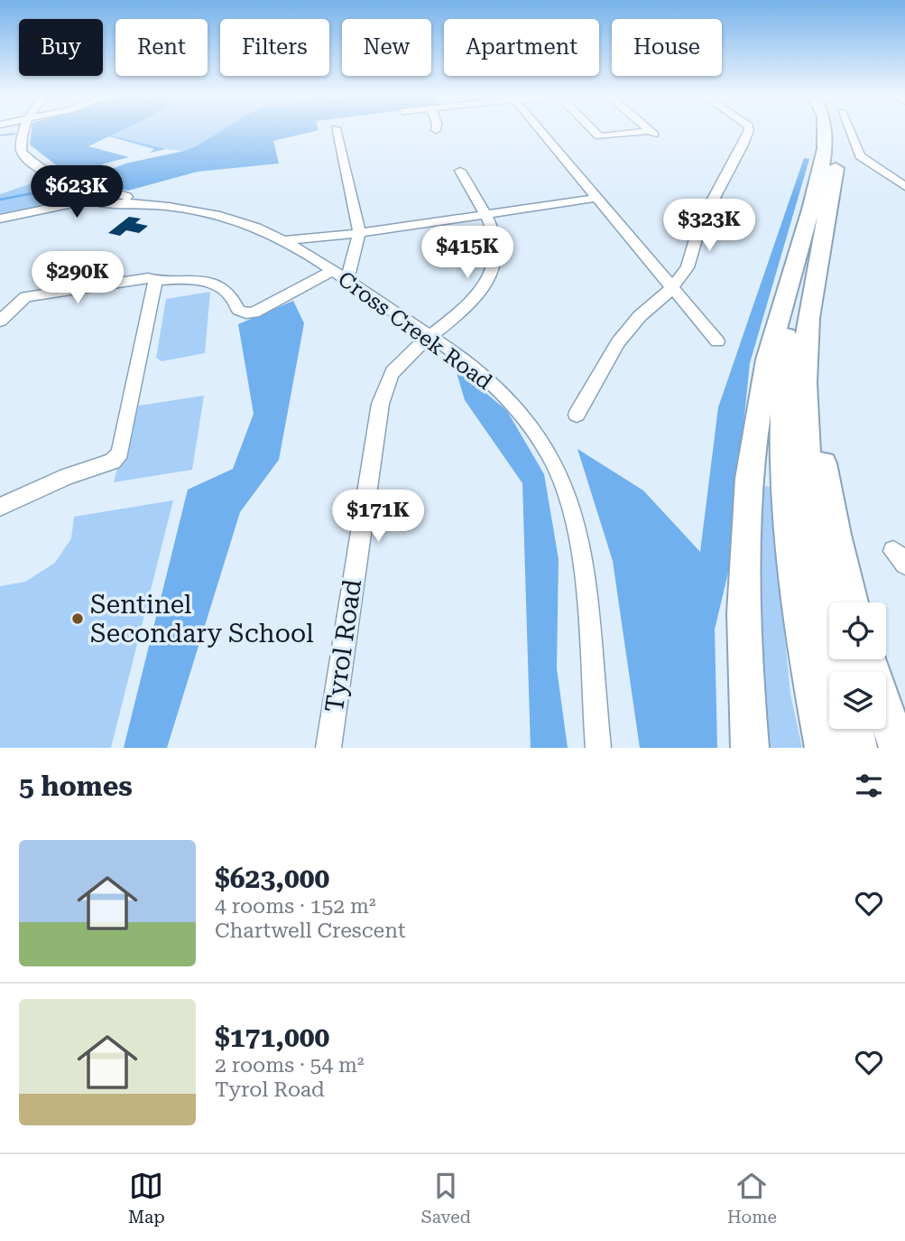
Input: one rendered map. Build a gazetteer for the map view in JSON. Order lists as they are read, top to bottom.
{
  "streets": {
    "street": ["Cross Creek Road", "Tyrol Road"]
  },
  "crossings": [
    ["Cross Creek Road", "Tyrol Road"]
  ],
  "places": ["Sentinel Secondary School"],
  "page": {
    "chip": [
      "Buy",
      "Rent",
      "Filters",
      "New",
      "Apartment",
      "House"
    ],
    "price": [
      "$623K",
      "$323K",
      "$415K",
      "$290K",
      "$171K"
    ],
    "heading": "5 homes",
    "list": [
      {
        "name": "$623,000",
        "note": "4 rooms · 152 m² · Chartwell Crescent"
      },
      {
        "name": "$171,000",
        "note": "2 rooms · 54 m² · Tyrol Road"
      }
    ],
    "tabs": ["Map", "Saved", "Home"]
  }
}
